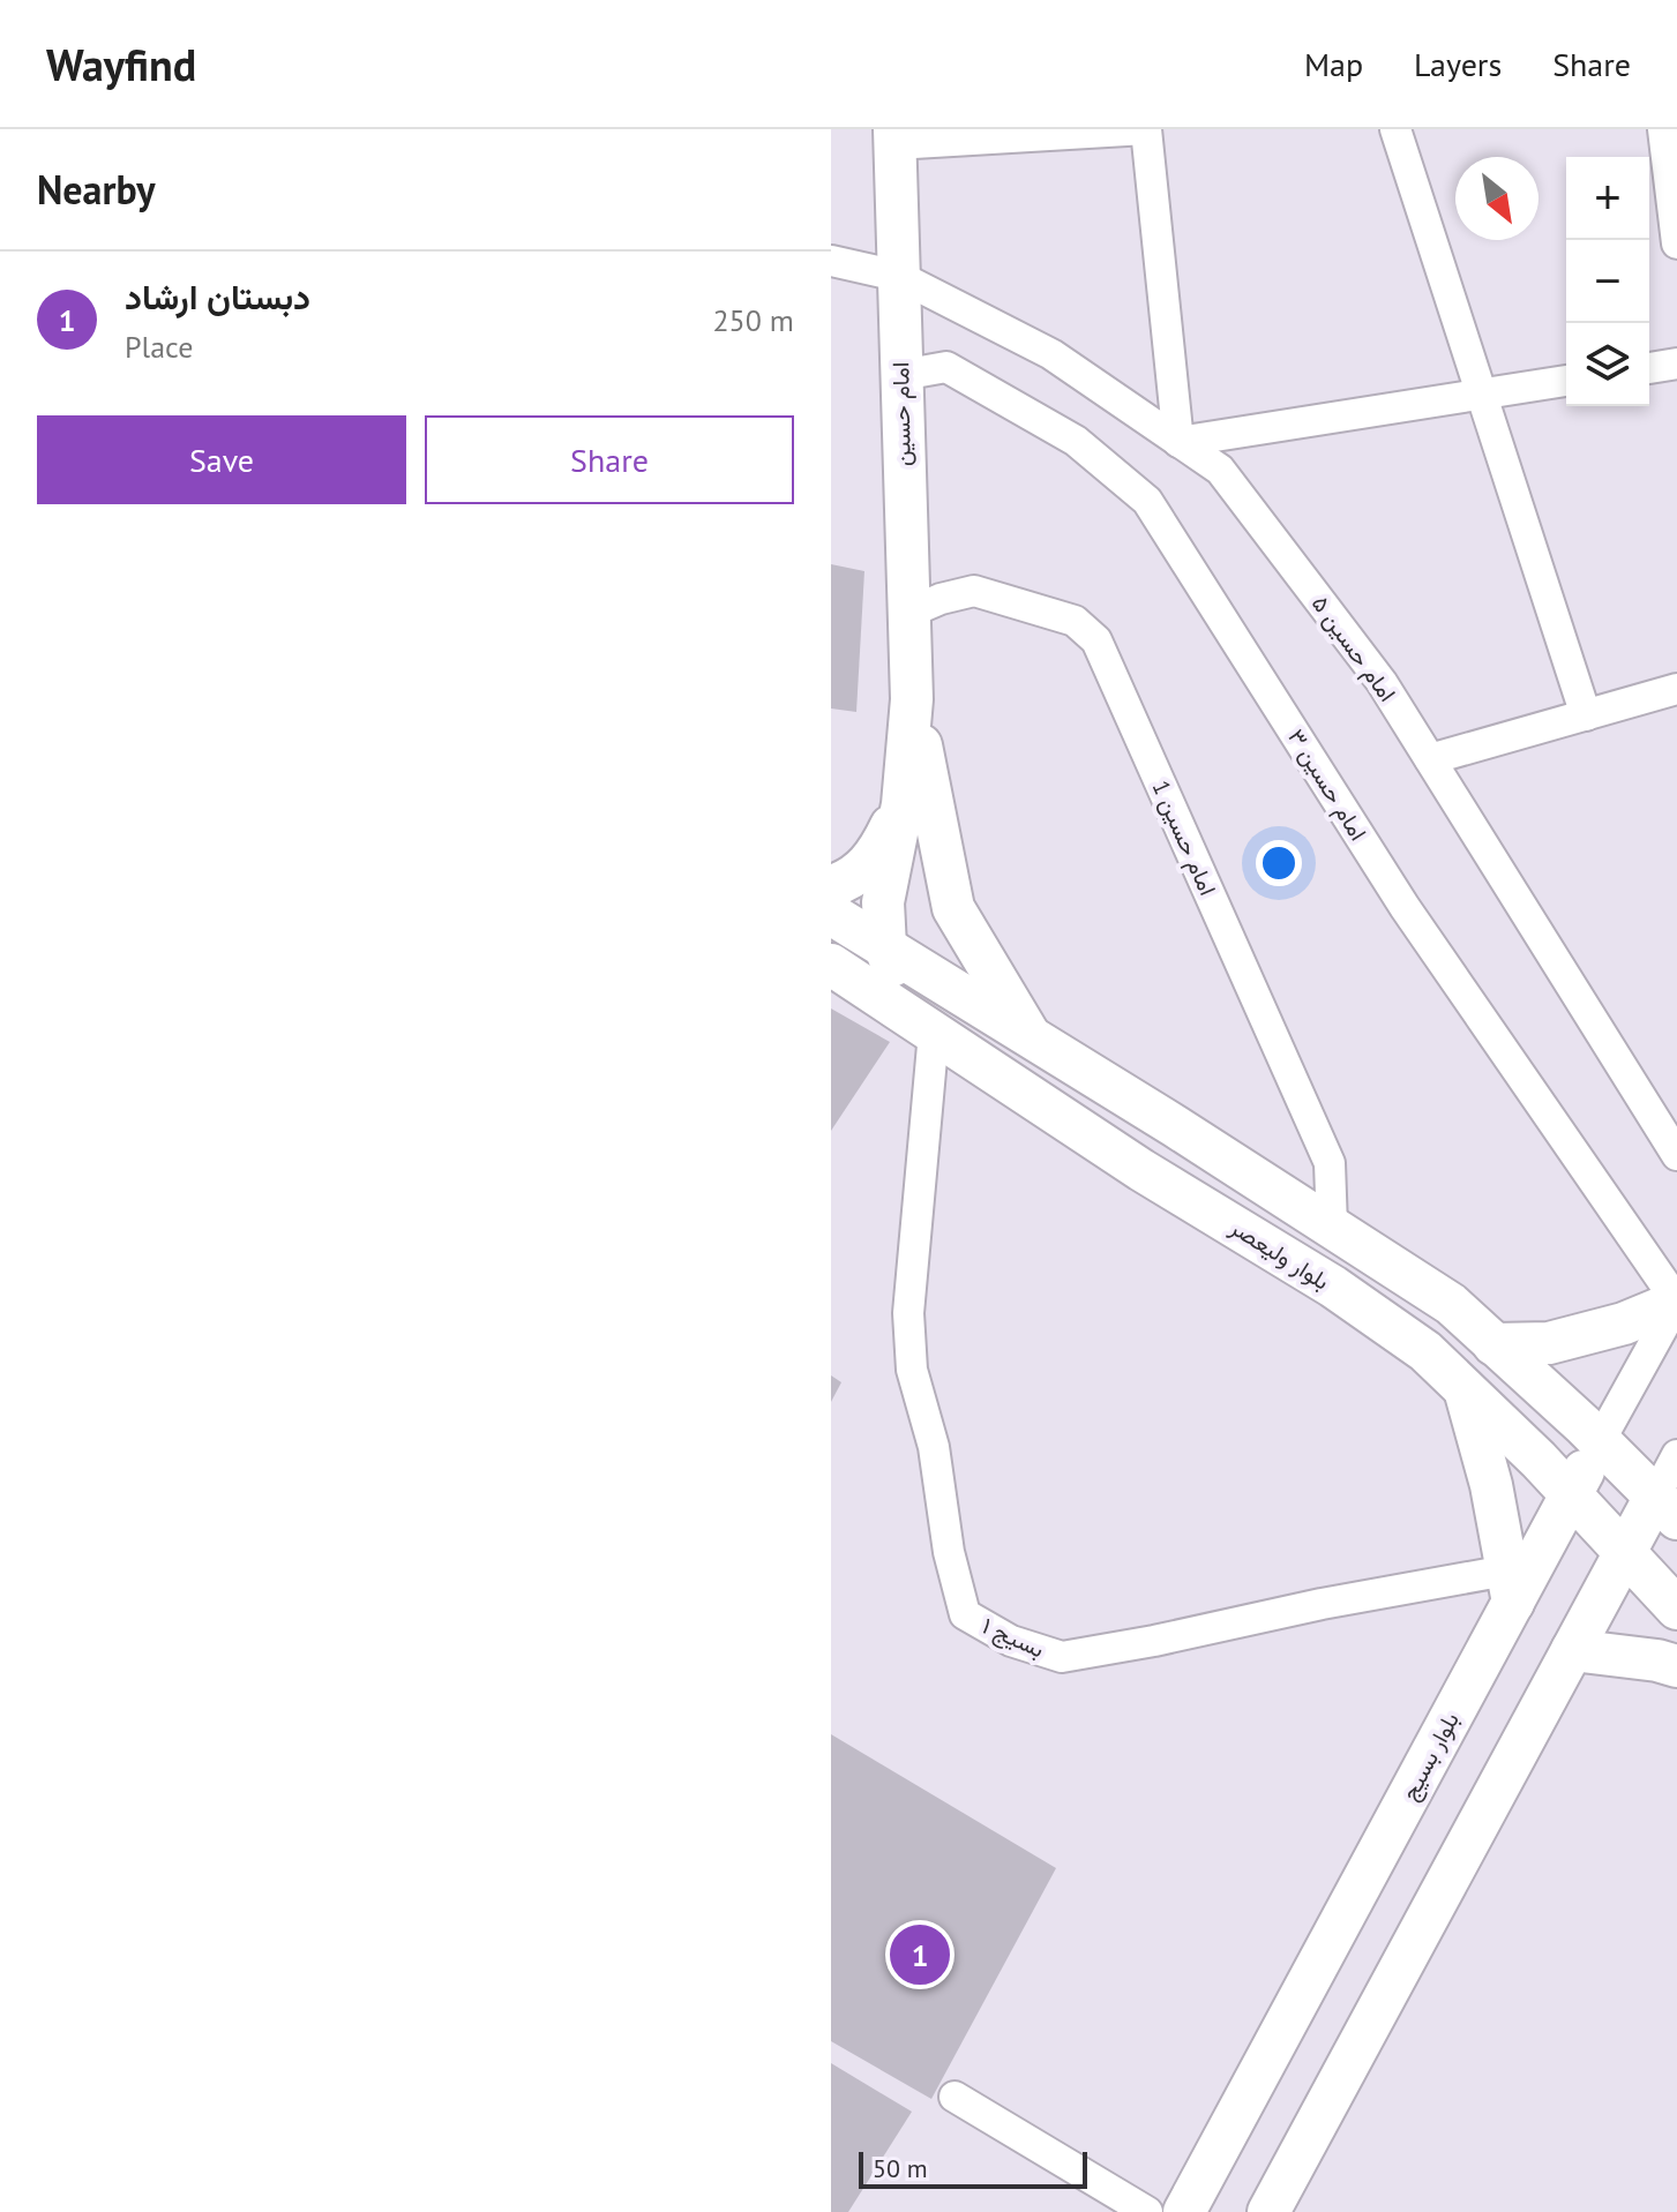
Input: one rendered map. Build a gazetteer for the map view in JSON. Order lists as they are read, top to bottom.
{
  "streets": {
    "street": [
      "امام حسین",
      "امام حسین ۵",
      "امام حسین ۳",
      "امام حسین 1",
      "بلوار ولیعصر",
      "بسیج ۱",
      "بلوار بسیج"
    ]
  },
  "crossings": [
    ["امام حسین", "امام حسین ۵"],
    ["امام حسین", "امام حسین ۳"],
    ["امام حسین", "امام حسین 1"],
    ["امام حسین ۳", "بلوار بسیج"],
    ["بلوار ولیعصر", "بسیج ۱"],
    ["بلوار ولیعصر", "بلوار بسیج"],
    ["بسیج ۱", "بلوار بسیج"]
  ],
  "scale_bar": "50 m",
  "north": "bottom right",
  "page": {
    "header": "Wayfind",
    "nav": ["Map", "Layers", "Share"],
    "heading": "Nearby",
    "map_buttons": ["+", "−"],
    "list": [
      {
        "mark": "1",
        "name": "دبستان ارشاد",
        "note": "Place",
        "value": "250 m"
      }
    ],
    "buttons": ["Save", "Share"],
    "pins": "1",
    "scale": "50 m"
  }
}
